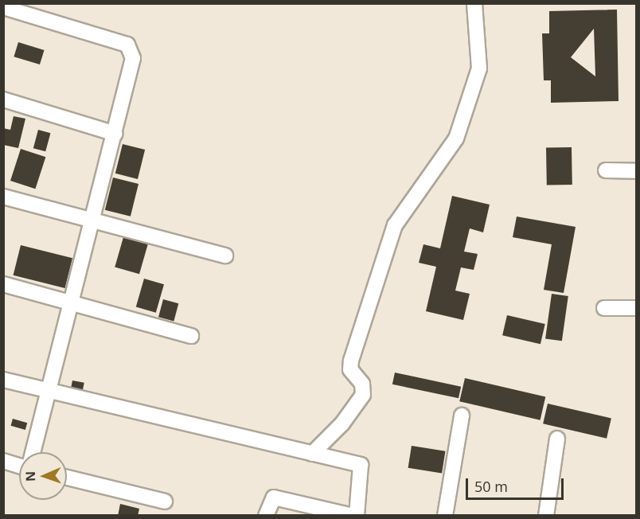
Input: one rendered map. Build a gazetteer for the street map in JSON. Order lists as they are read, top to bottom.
{
  "scale_bar": "50 m",
  "north": "left"
}
